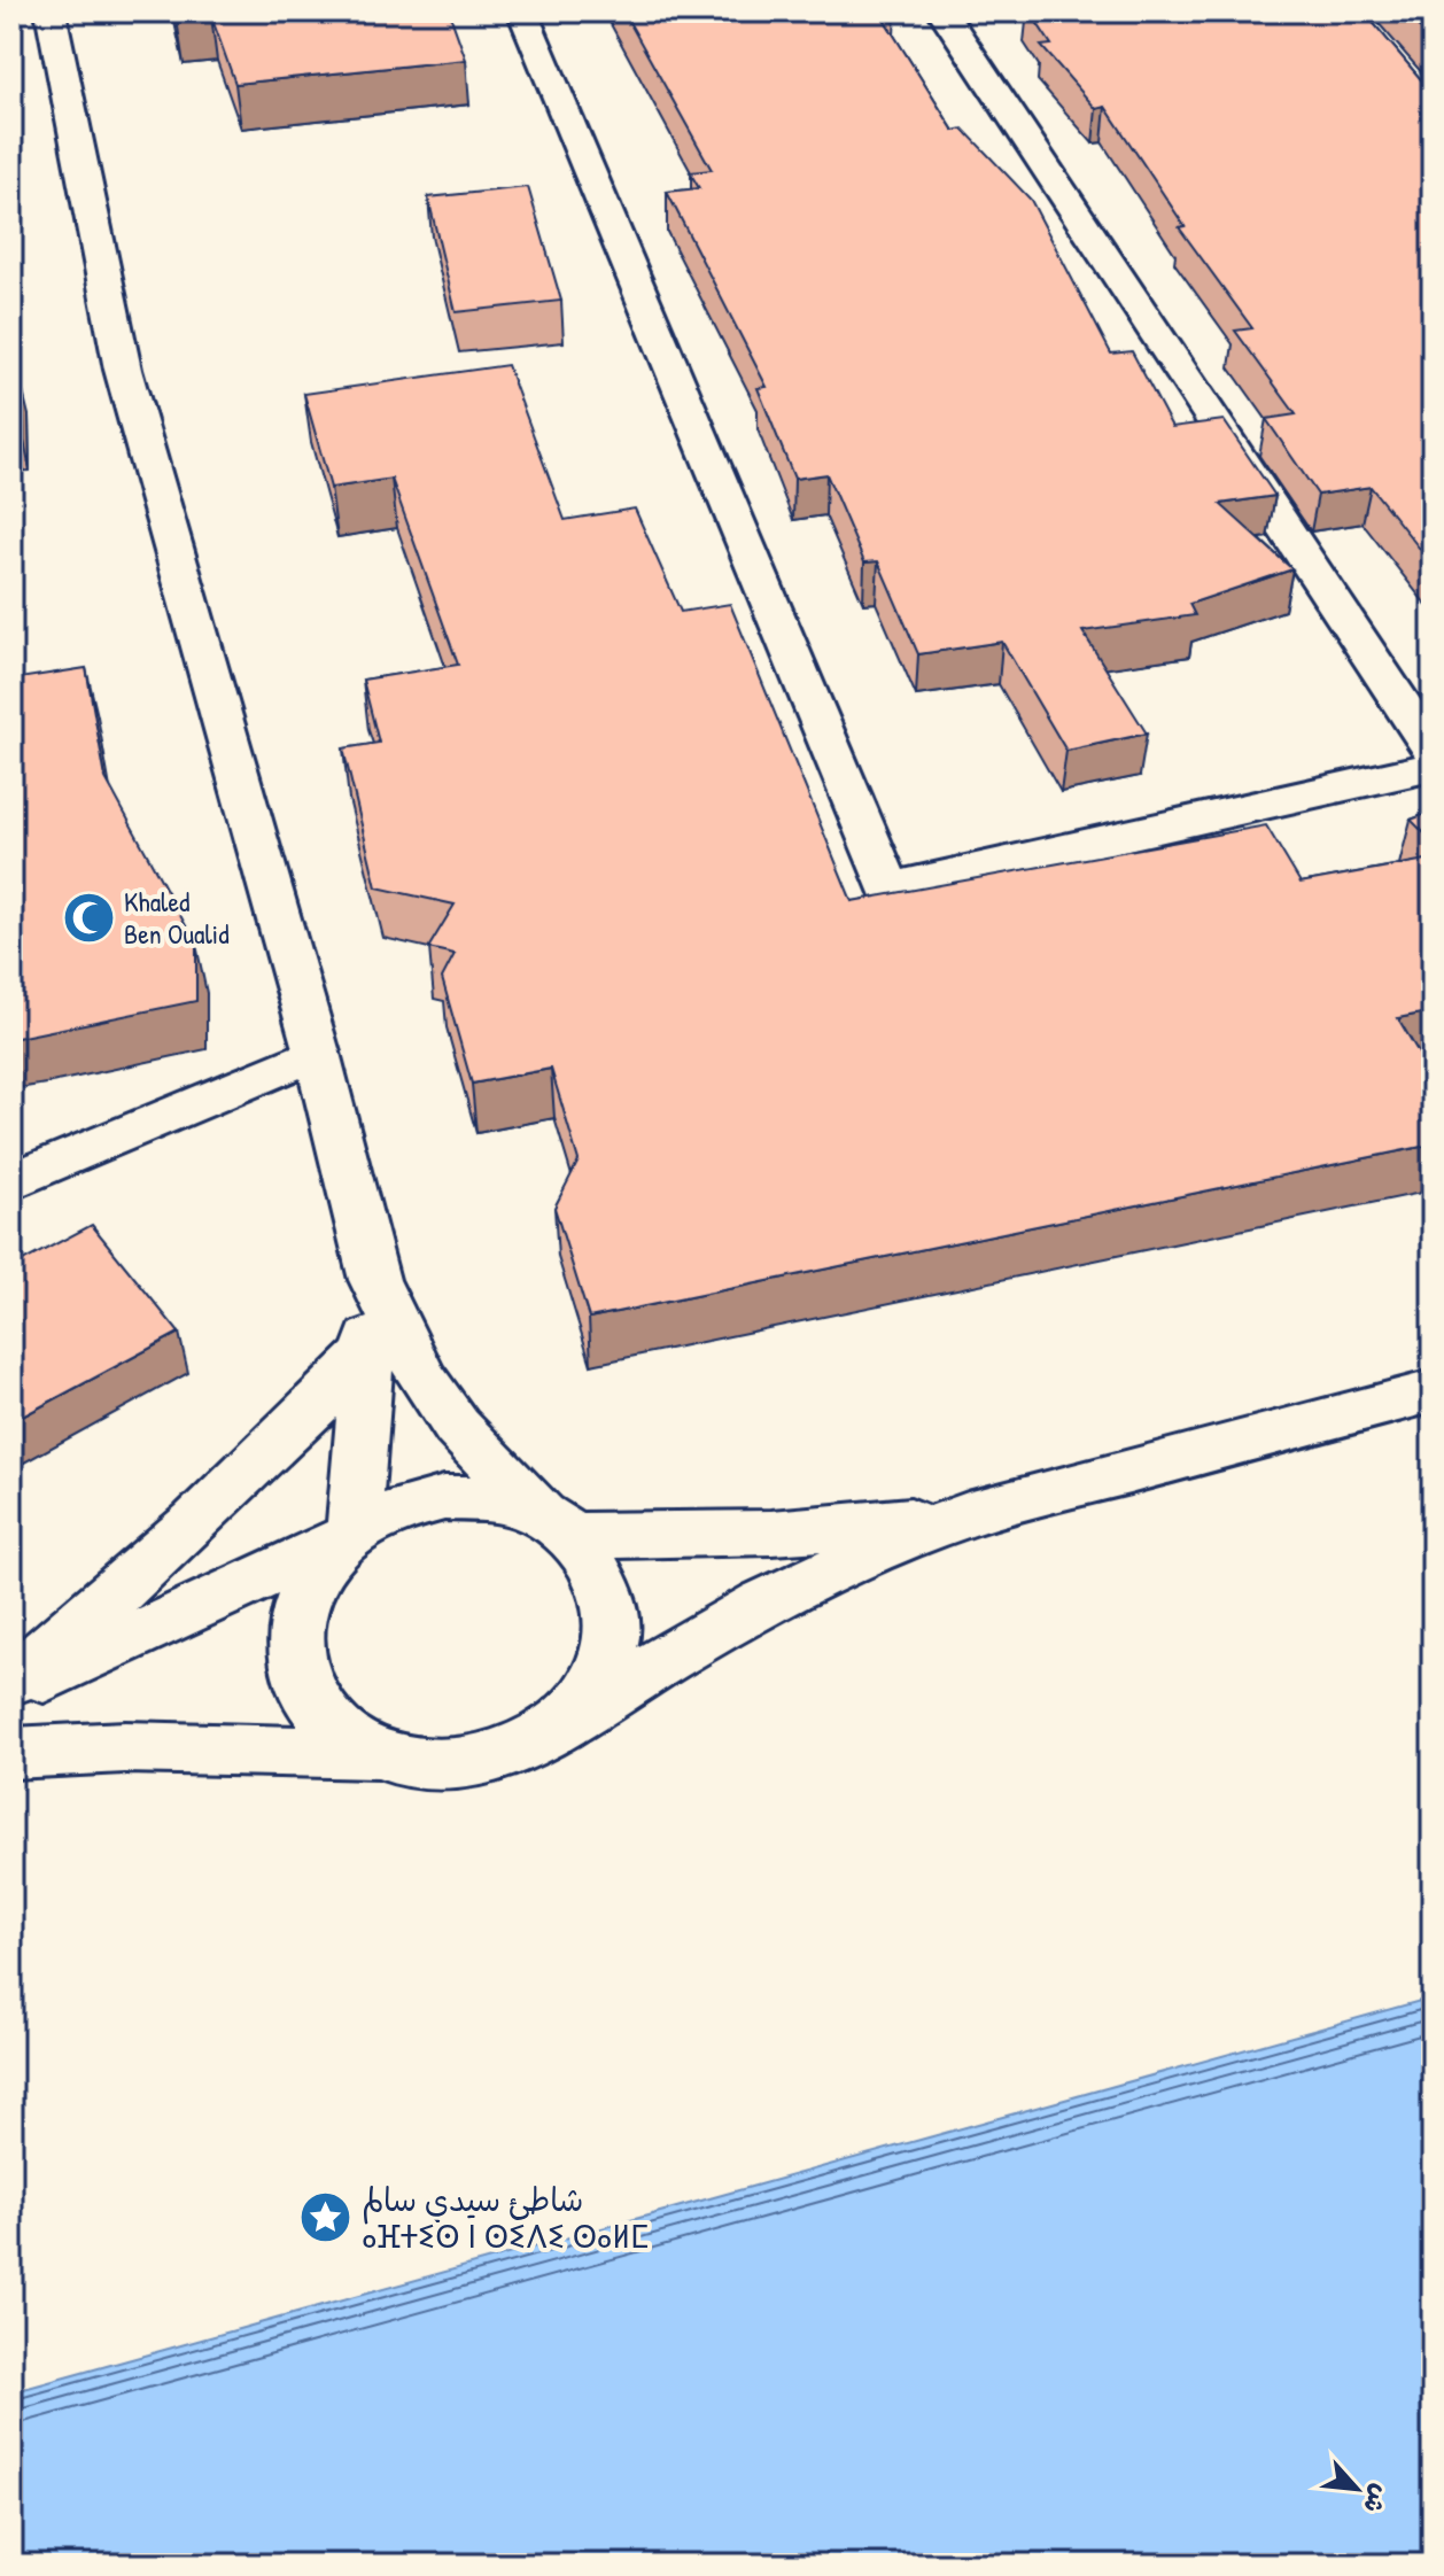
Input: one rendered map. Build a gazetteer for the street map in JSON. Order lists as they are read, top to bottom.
{
  "places": {
    "mosque": ["Khaled Ben Oualid"],
    "place": ["شاطئ سيدي سالم ⴰⴼⵜⵉⵙ ⵏ ⵙⵉⴷⵉ ⵙⴰⵍⵎ"]
  },
  "north": "bottom right"
}
